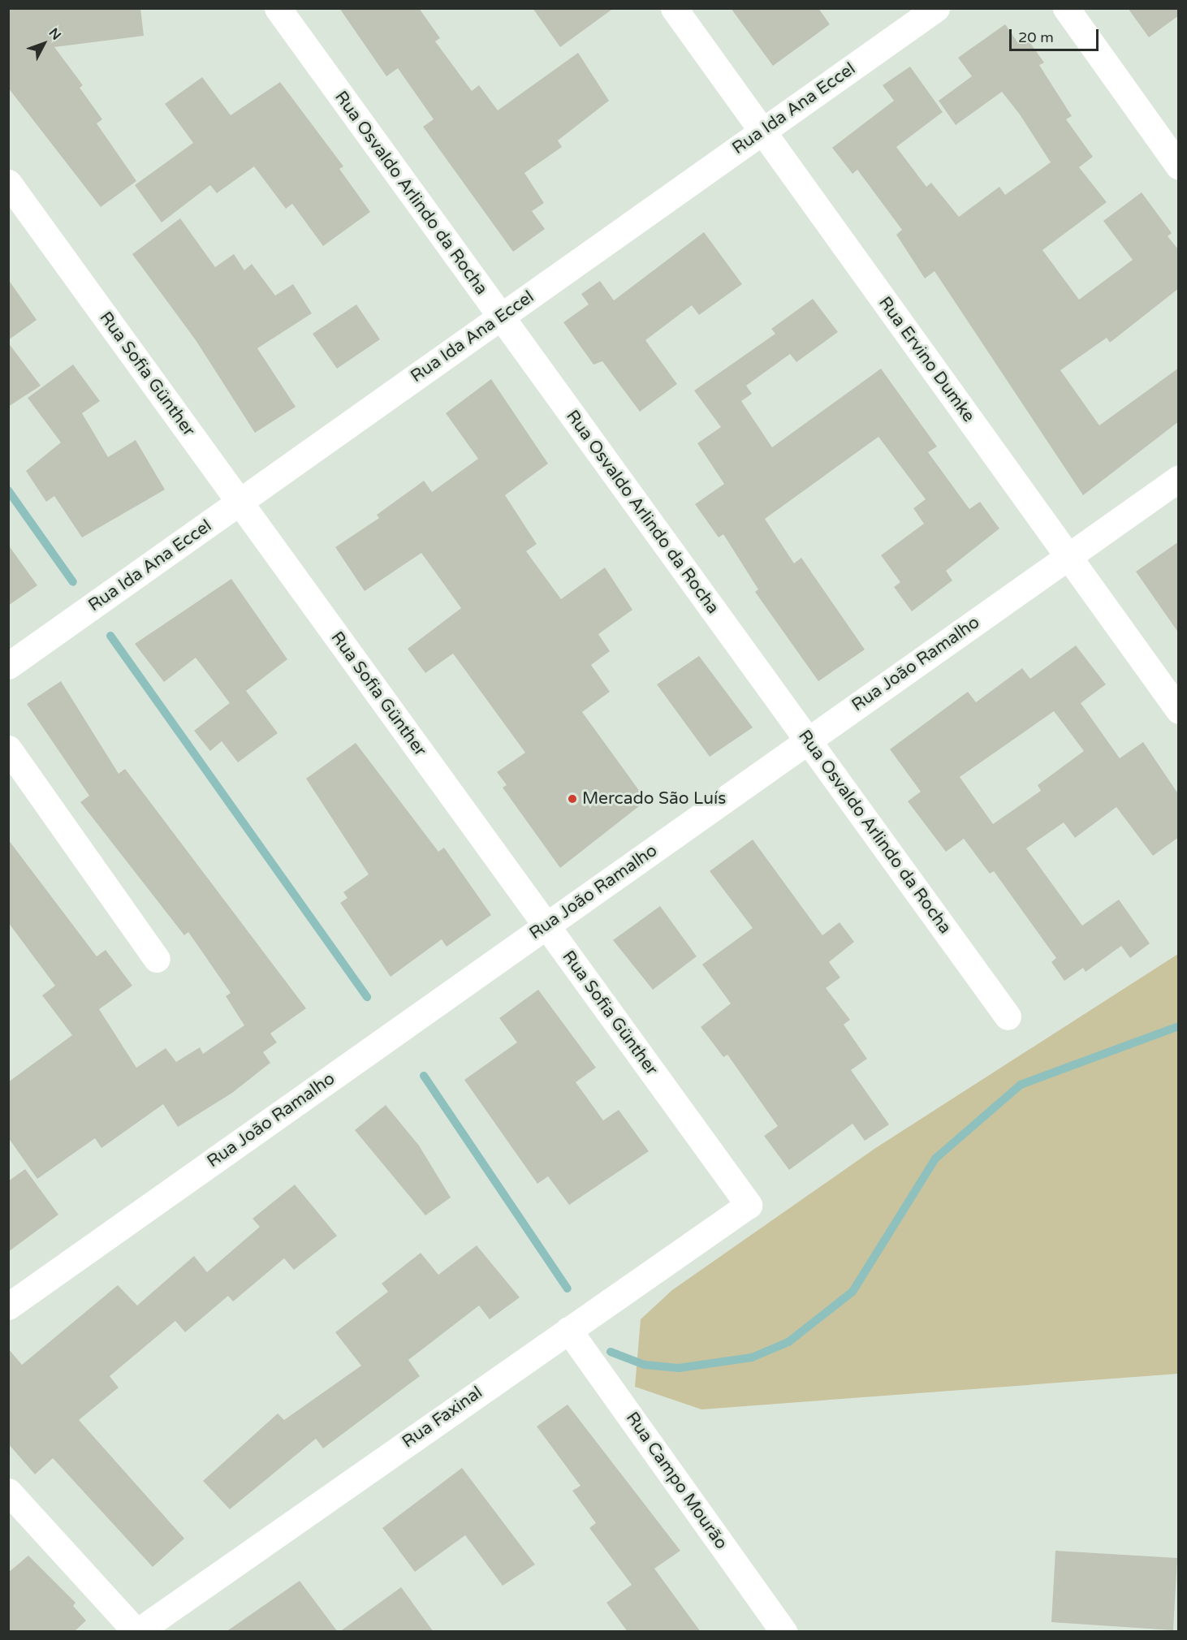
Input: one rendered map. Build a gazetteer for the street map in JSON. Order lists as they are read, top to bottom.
{
  "streets": {
    "street": [
      "Rua Ida Ana Eccel",
      "Rua Osvaldo Arlindo da Rocha",
      "Rua Ervino Dumke",
      "Rua Sofia Günther",
      "Rua João Ramalho",
      "Rua Faxinal",
      "Rua Campo Mourão"
    ]
  },
  "crossings": [
    ["Rua Ida Ana Eccel", "Rua Osvaldo Arlindo da Rocha"],
    ["Rua Ida Ana Eccel", "Rua Ervino Dumke"],
    ["Rua Ida Ana Eccel", "Rua Sofia Günther"],
    ["Rua Osvaldo Arlindo da Rocha", "Rua João Ramalho"],
    ["Rua Ervino Dumke", "Rua João Ramalho"],
    ["Rua Sofia Günther", "Rua João Ramalho"],
    ["Rua Sofia Günther", "Rua Faxinal"],
    ["Rua Faxinal", "Rua Campo Mourão"]
  ],
  "places": ["Mercado São Luís"],
  "scale_bar": "20 m",
  "north": "top right"
}
